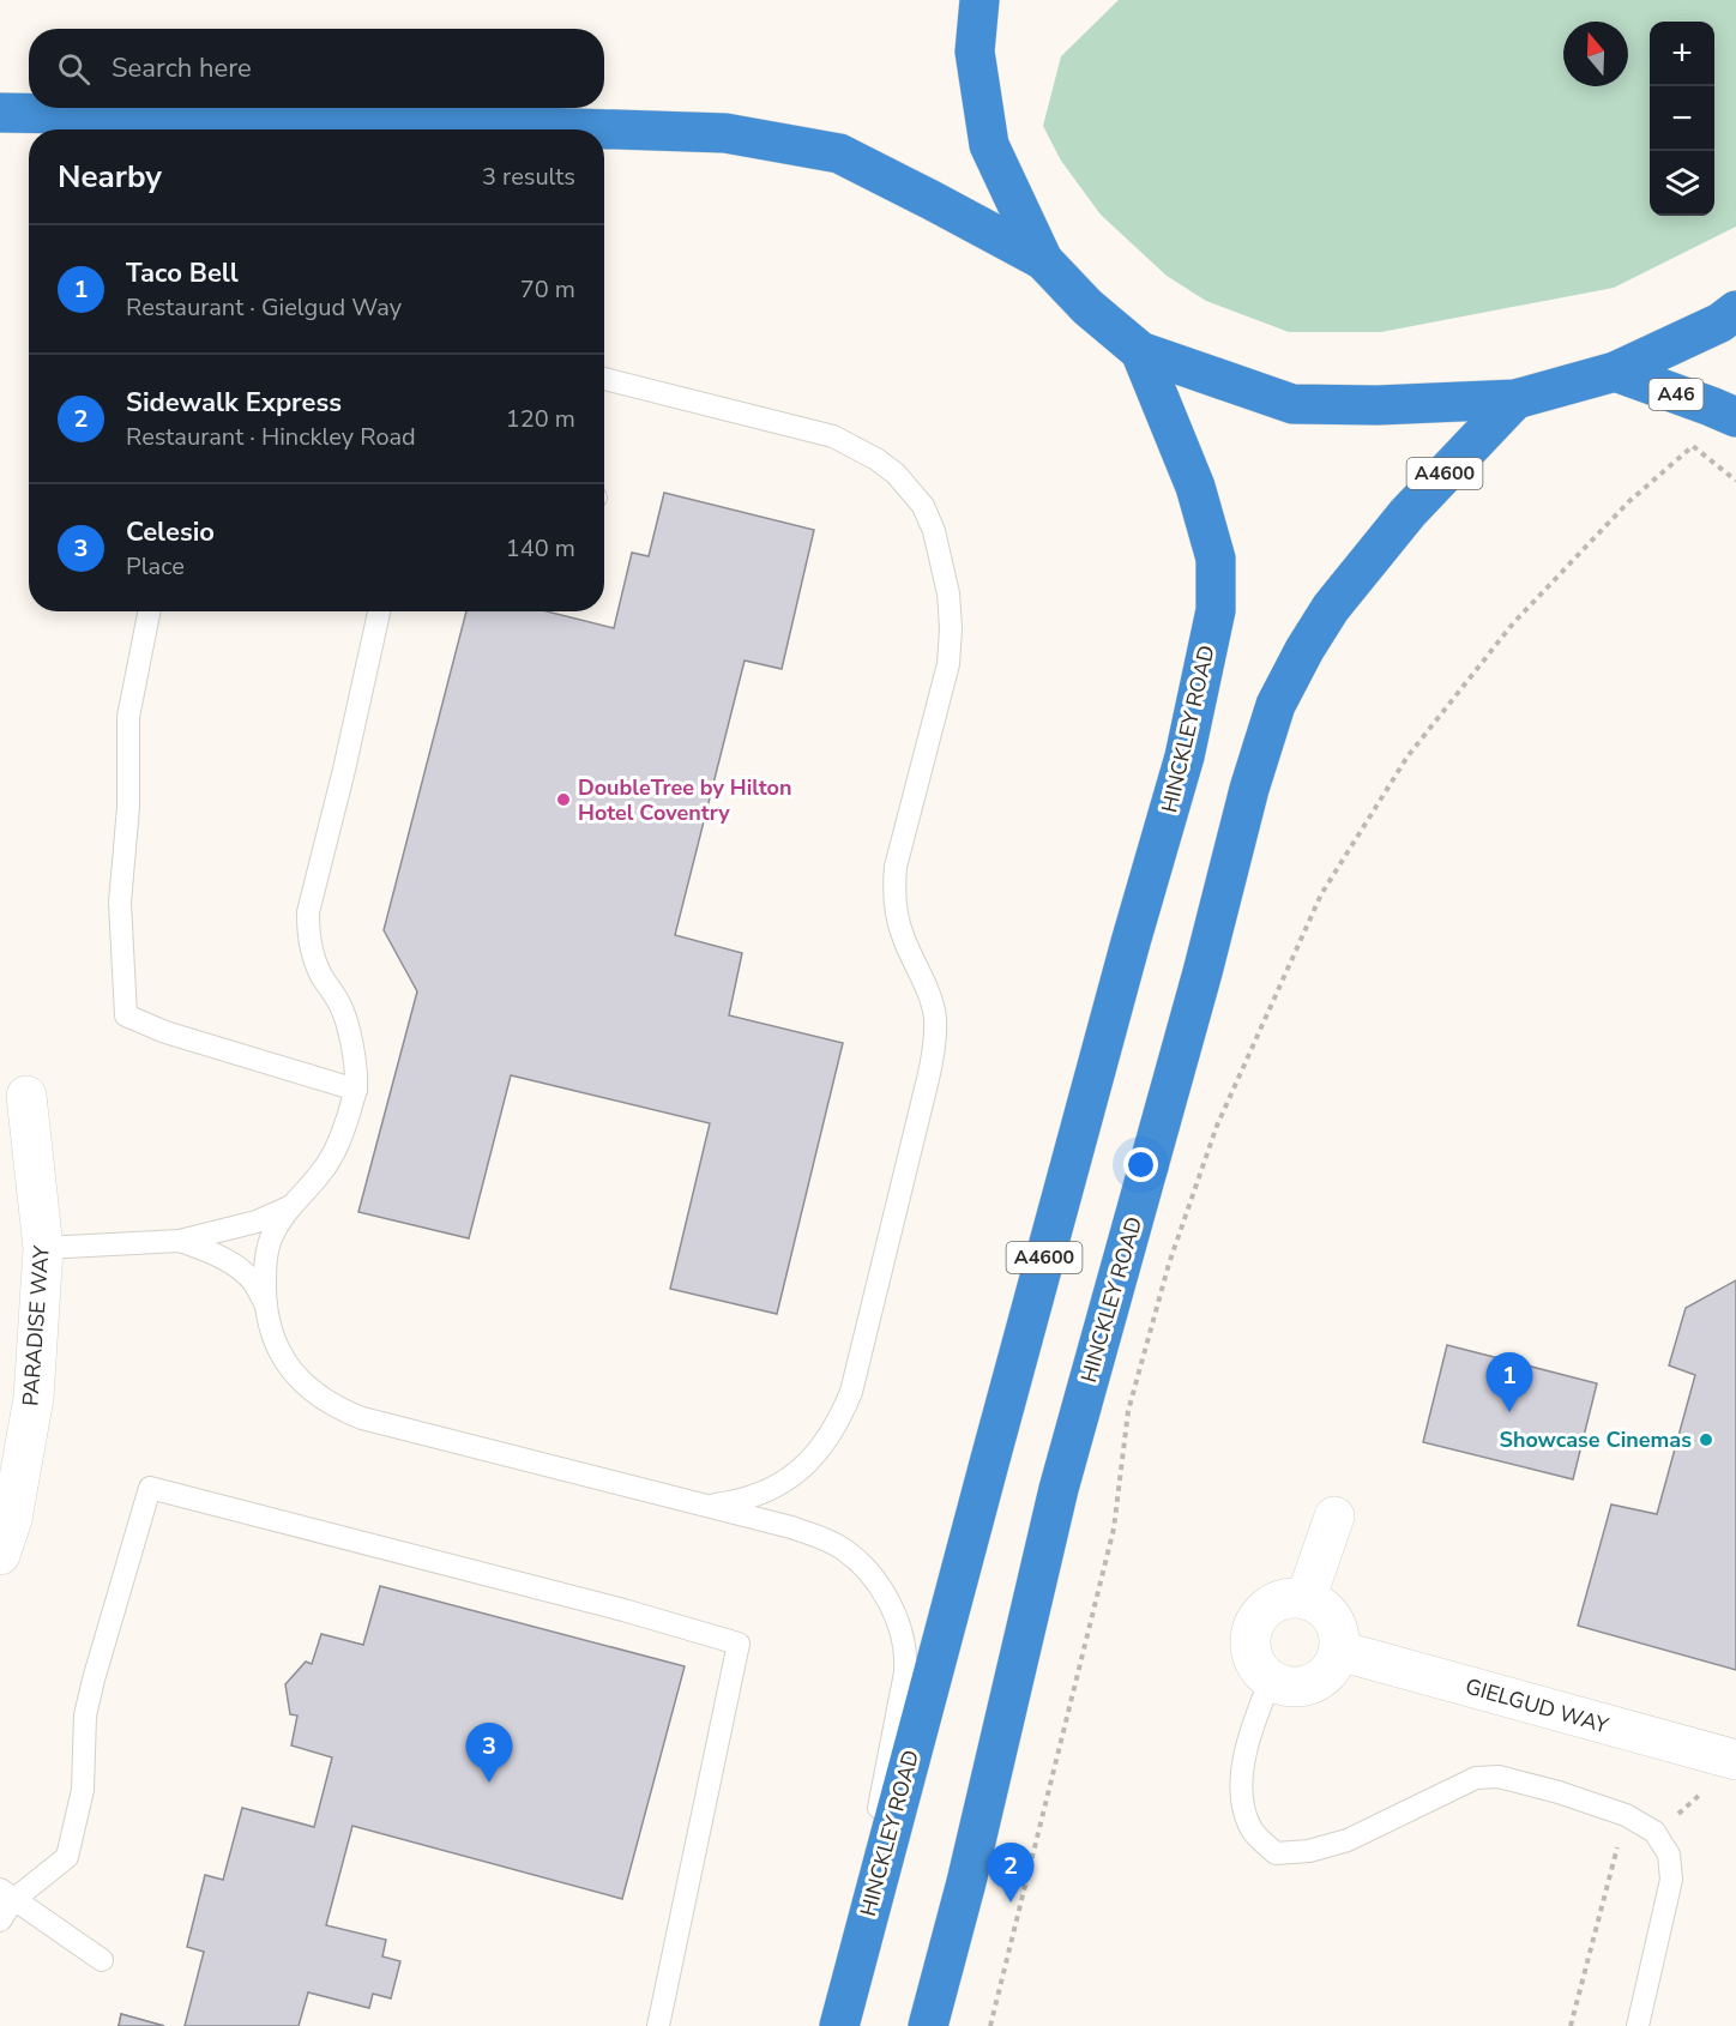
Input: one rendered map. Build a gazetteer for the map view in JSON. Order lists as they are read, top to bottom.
{
  "streets": {
    "highway": ["A46", "A4600", "HINCKLEY ROAD"],
    "street": ["PARADISE WAY", "GIELGUD WAY"]
  },
  "places": ["DoubleTree by Hilton Hotel Coventry", "Showcase Cinemas"],
  "north": "top",
  "page": {
    "map_buttons": ["+", "−"],
    "search": "Search here",
    "heading": ["Nearby", "3 results"],
    "list": [
      {
        "mark": "1",
        "name": "Taco Bell",
        "note": "Restaurant · Gielgud Way",
        "value": "70 m"
      },
      {
        "mark": "2",
        "name": "Sidewalk Express",
        "note": "Restaurant · Hinckley Road",
        "value": "120 m"
      },
      {
        "mark": "3",
        "name": "Celesio",
        "note": "Place",
        "value": "140 m"
      }
    ],
    "pins": ["1", "3", "2"]
  }
}
